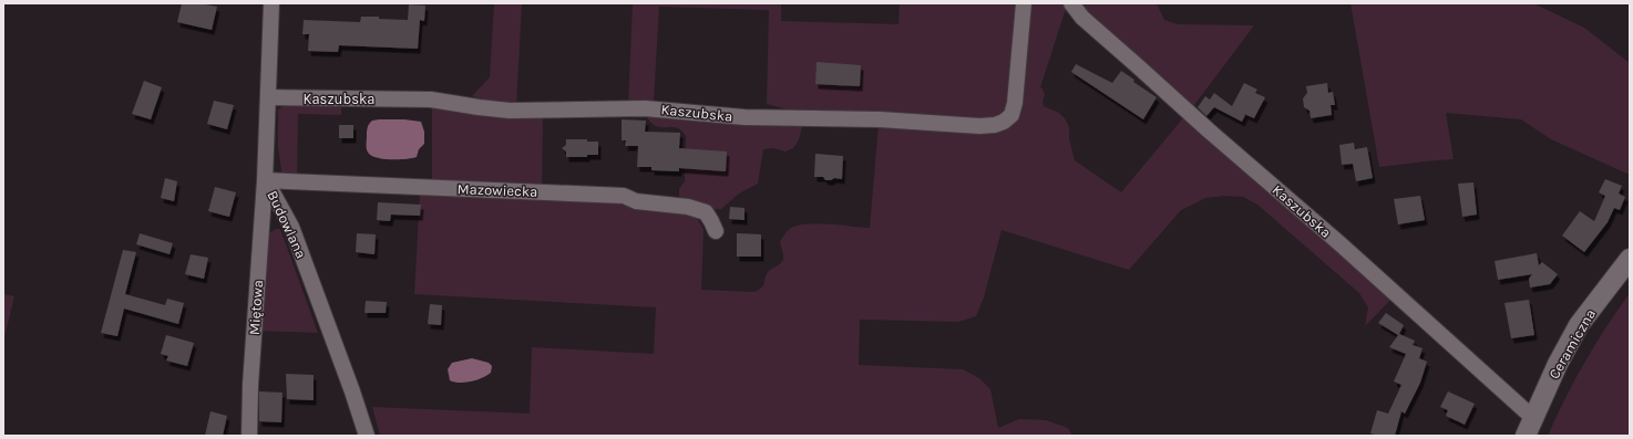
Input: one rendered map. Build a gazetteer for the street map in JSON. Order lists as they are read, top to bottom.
{
  "streets": {
    "street": [
      "Kaszubska",
      "Mazowiecka",
      "Budowlana",
      "Miętowa",
      "Ceramiczna"
    ]
  },
  "crossings": [
    ["Kaszubska", "Budowlana"],
    ["Kaszubska", "Ceramiczna"],
    ["Mazowiecka", "Budowlana"],
    ["Mazowiecka", "Miętowa"],
    ["Budowlana", "Miętowa"]
  ]
}
